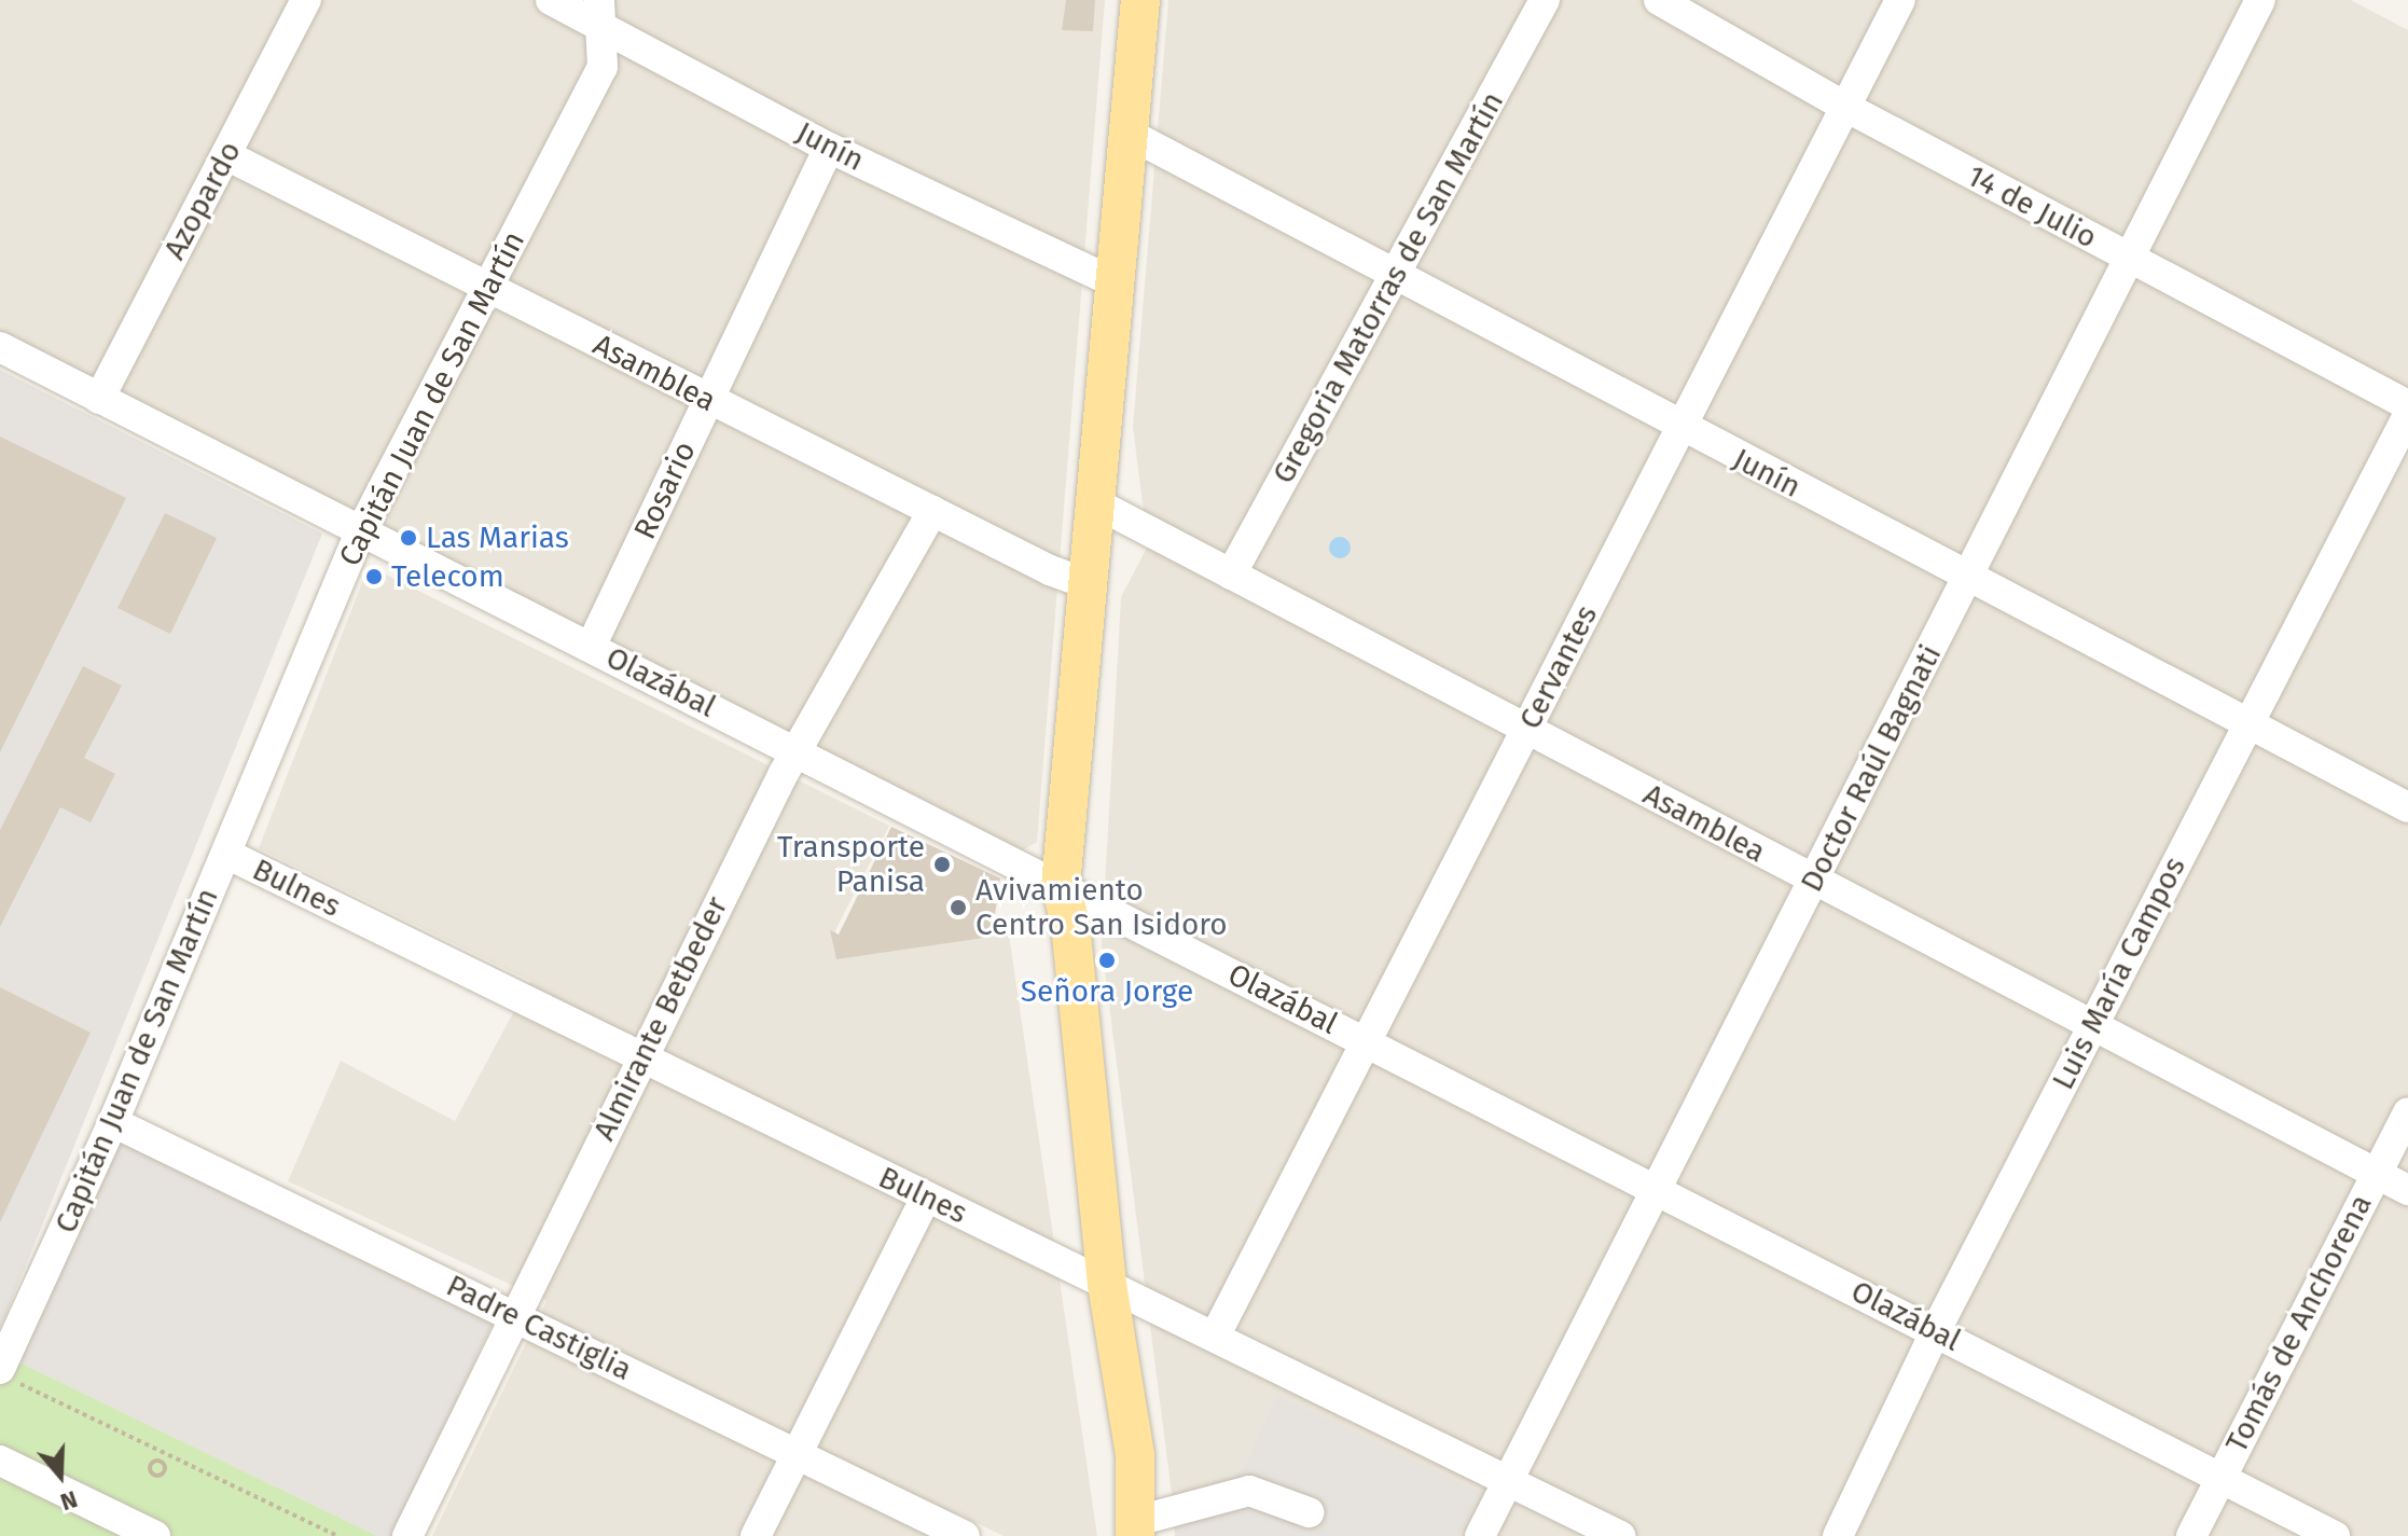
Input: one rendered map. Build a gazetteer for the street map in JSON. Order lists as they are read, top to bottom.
{
  "streets": {
    "street": [
      "Junín",
      "Azopardo",
      "14 de Julio",
      "Gregoria Matorras de San Martín",
      "Asamblea",
      "Capitán Juan de San Martín",
      "Rosario",
      "Cervantes",
      "Olazábal",
      "Doctor Raúl Bagnati",
      "Bulnes",
      "Luis María Campos",
      "Almirante Betbeder",
      "Tomás de Anchorena",
      "Padre Castiglia"
    ]
  },
  "crossings": [
    ["Junín", "Gregoria Matorras de San Martín"],
    ["Junín", "Capitán Juan de San Martín"],
    ["Junín", "Rosario"],
    ["Junín", "Cervantes"],
    ["Junín", "Doctor Raúl Bagnati"],
    ["Junín", "Luis María Campos"],
    ["Azopardo", "Asamblea"],
    ["Azopardo", "Olazábal"],
    ["14 de Julio", "Cervantes"],
    ["14 de Julio", "Doctor Raúl Bagnati"],
    ["Gregoria Matorras de San Martín", "Asamblea"],
    ["Asamblea", "Capitán Juan de San Martín"],
    ["Asamblea", "Rosario"],
    ["Asamblea", "Cervantes"],
    ["Asamblea", "Doctor Raúl Bagnati"],
    ["Asamblea", "Luis María Campos"],
    ["Asamblea", "Almirante Betbeder"],
    ["Asamblea", "Tomás de Anchorena"],
    ["Capitán Juan de San Martín", "Olazábal"],
    ["Capitán Juan de San Martín", "Bulnes"],
    ["Capitán Juan de San Martín", "Padre Castiglia"],
    ["Rosario", "Olazábal"],
    ["Cervantes", "Olazábal"],
    ["Cervantes", "Bulnes"],
    ["Olazábal", "Doctor Raúl Bagnati"],
    ["Olazábal", "Luis María Campos"],
    ["Olazábal", "Almirante Betbeder"],
    ["Olazábal", "Tomás de Anchorena"],
    ["Doctor Raúl Bagnati", "Bulnes"],
    ["Bulnes", "Almirante Betbeder"],
    ["Almirante Betbeder", "Padre Castiglia"]
  ],
  "places": [
    "Las Marias",
    "Telecom",
    "Transporte Panisa",
    "Avivamiento Centro San Isidoro",
    "Señora Jorge"
  ],
  "north": "bottom"
}
